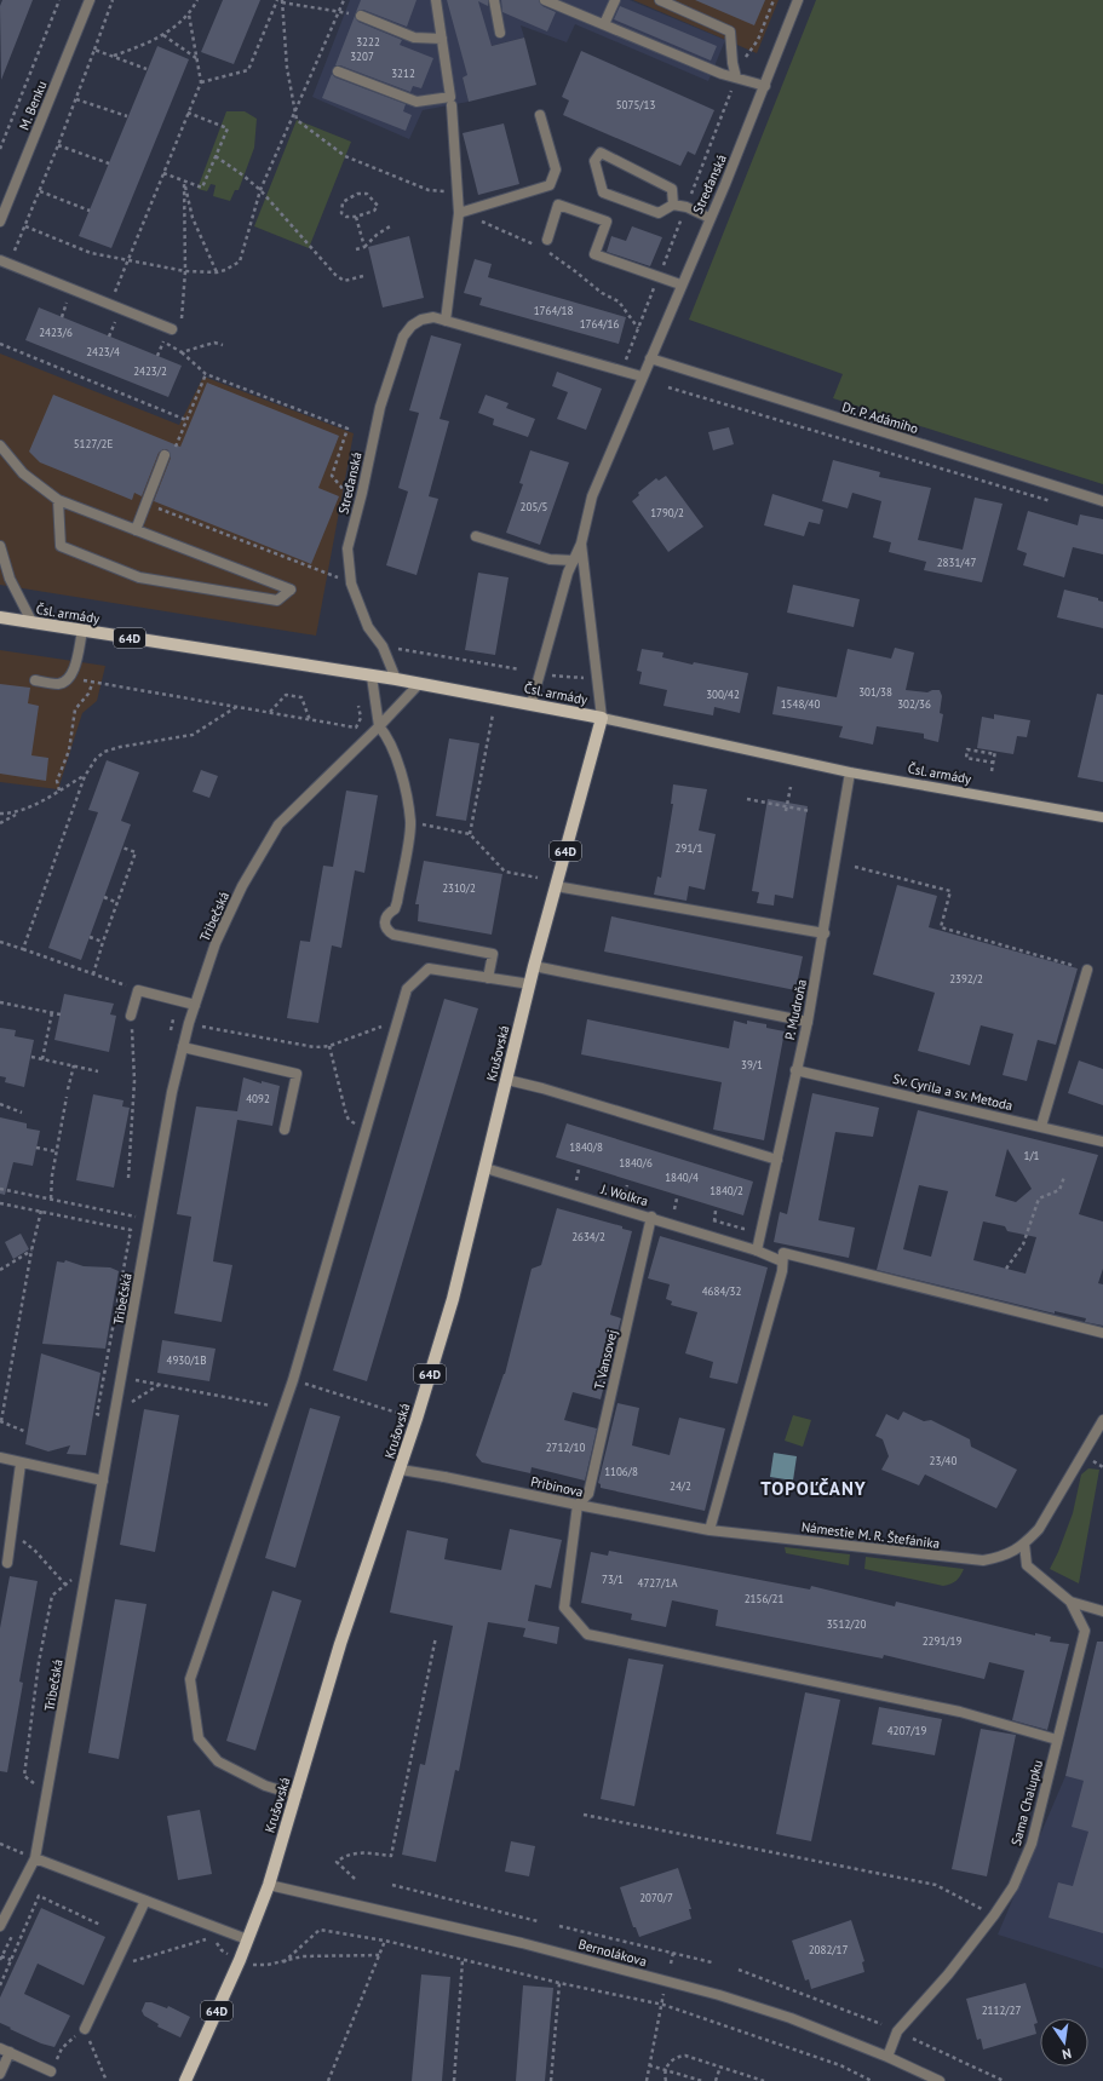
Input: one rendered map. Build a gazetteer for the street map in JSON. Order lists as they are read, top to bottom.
{
  "streets": {
    "main road": ["Čsl. armády", "64D", "Krušovská"],
    "street": [
      "M. Benku",
      "Streďanská",
      "Dr. P. Adámiho",
      "Tribečská",
      "P. Mudroňa",
      "Sv. Cyrila a sv. Metoda",
      "J. Wolkra",
      "T. Vansovej",
      "Pribinova",
      "Námestie M. R. Štefánika",
      "Sama Chalupku",
      "Bernolákova"
    ]
  },
  "crossings": [
    ["Streďanská", "Dr. P. Adámiho"],
    ["Streďanská", "Čsl. armády"],
    ["Streďanská", "Krušovská"],
    ["Čsl. armády", "Tribečská"],
    ["Čsl. armády", "P. Mudroňa"],
    ["Čsl. armády", "Krušovská"],
    ["P. Mudroňa", "Sv. Cyrila a sv. Metoda"],
    ["P. Mudroňa", "J. Wolkra"],
    ["Krušovská", "J. Wolkra"],
    ["Krušovská", "Pribinova"],
    ["Krušovská", "Bernolákova"],
    ["J. Wolkra", "T. Vansovej"],
    ["T. Vansovej", "Pribinova"],
    ["Pribinova", "Námestie M. R. Štefánika"],
    ["Sama Chalupku", "Bernolákova"]
  ],
  "districts": ["TOPOĽČANY"],
  "house_numbers": [
    "3222",
    "3207",
    "3212",
    "5075/13",
    "1764/18",
    "1764/16",
    "2423/6",
    "2423/4",
    "2423/2",
    "5127/2E",
    "205/5",
    "1790/2",
    "2831/47",
    "301/38",
    "300/42",
    "1548/40",
    "302/36",
    "291/1",
    "2310/2",
    "2392/2",
    "39/1",
    "4092",
    "1840/8",
    "1/1",
    "1840/6",
    "1840/4",
    "1840/2",
    "2634/2",
    "4684/32",
    "4930/1B",
    "2712/10",
    "23/40",
    "1106/8",
    "24/2",
    "73/1",
    "4727/1A",
    "2156/21",
    "3512/20",
    "2291/19",
    "4207/19",
    "2070/7",
    "2082/17",
    "2112/27"
  ],
  "north": "bottom"
}
